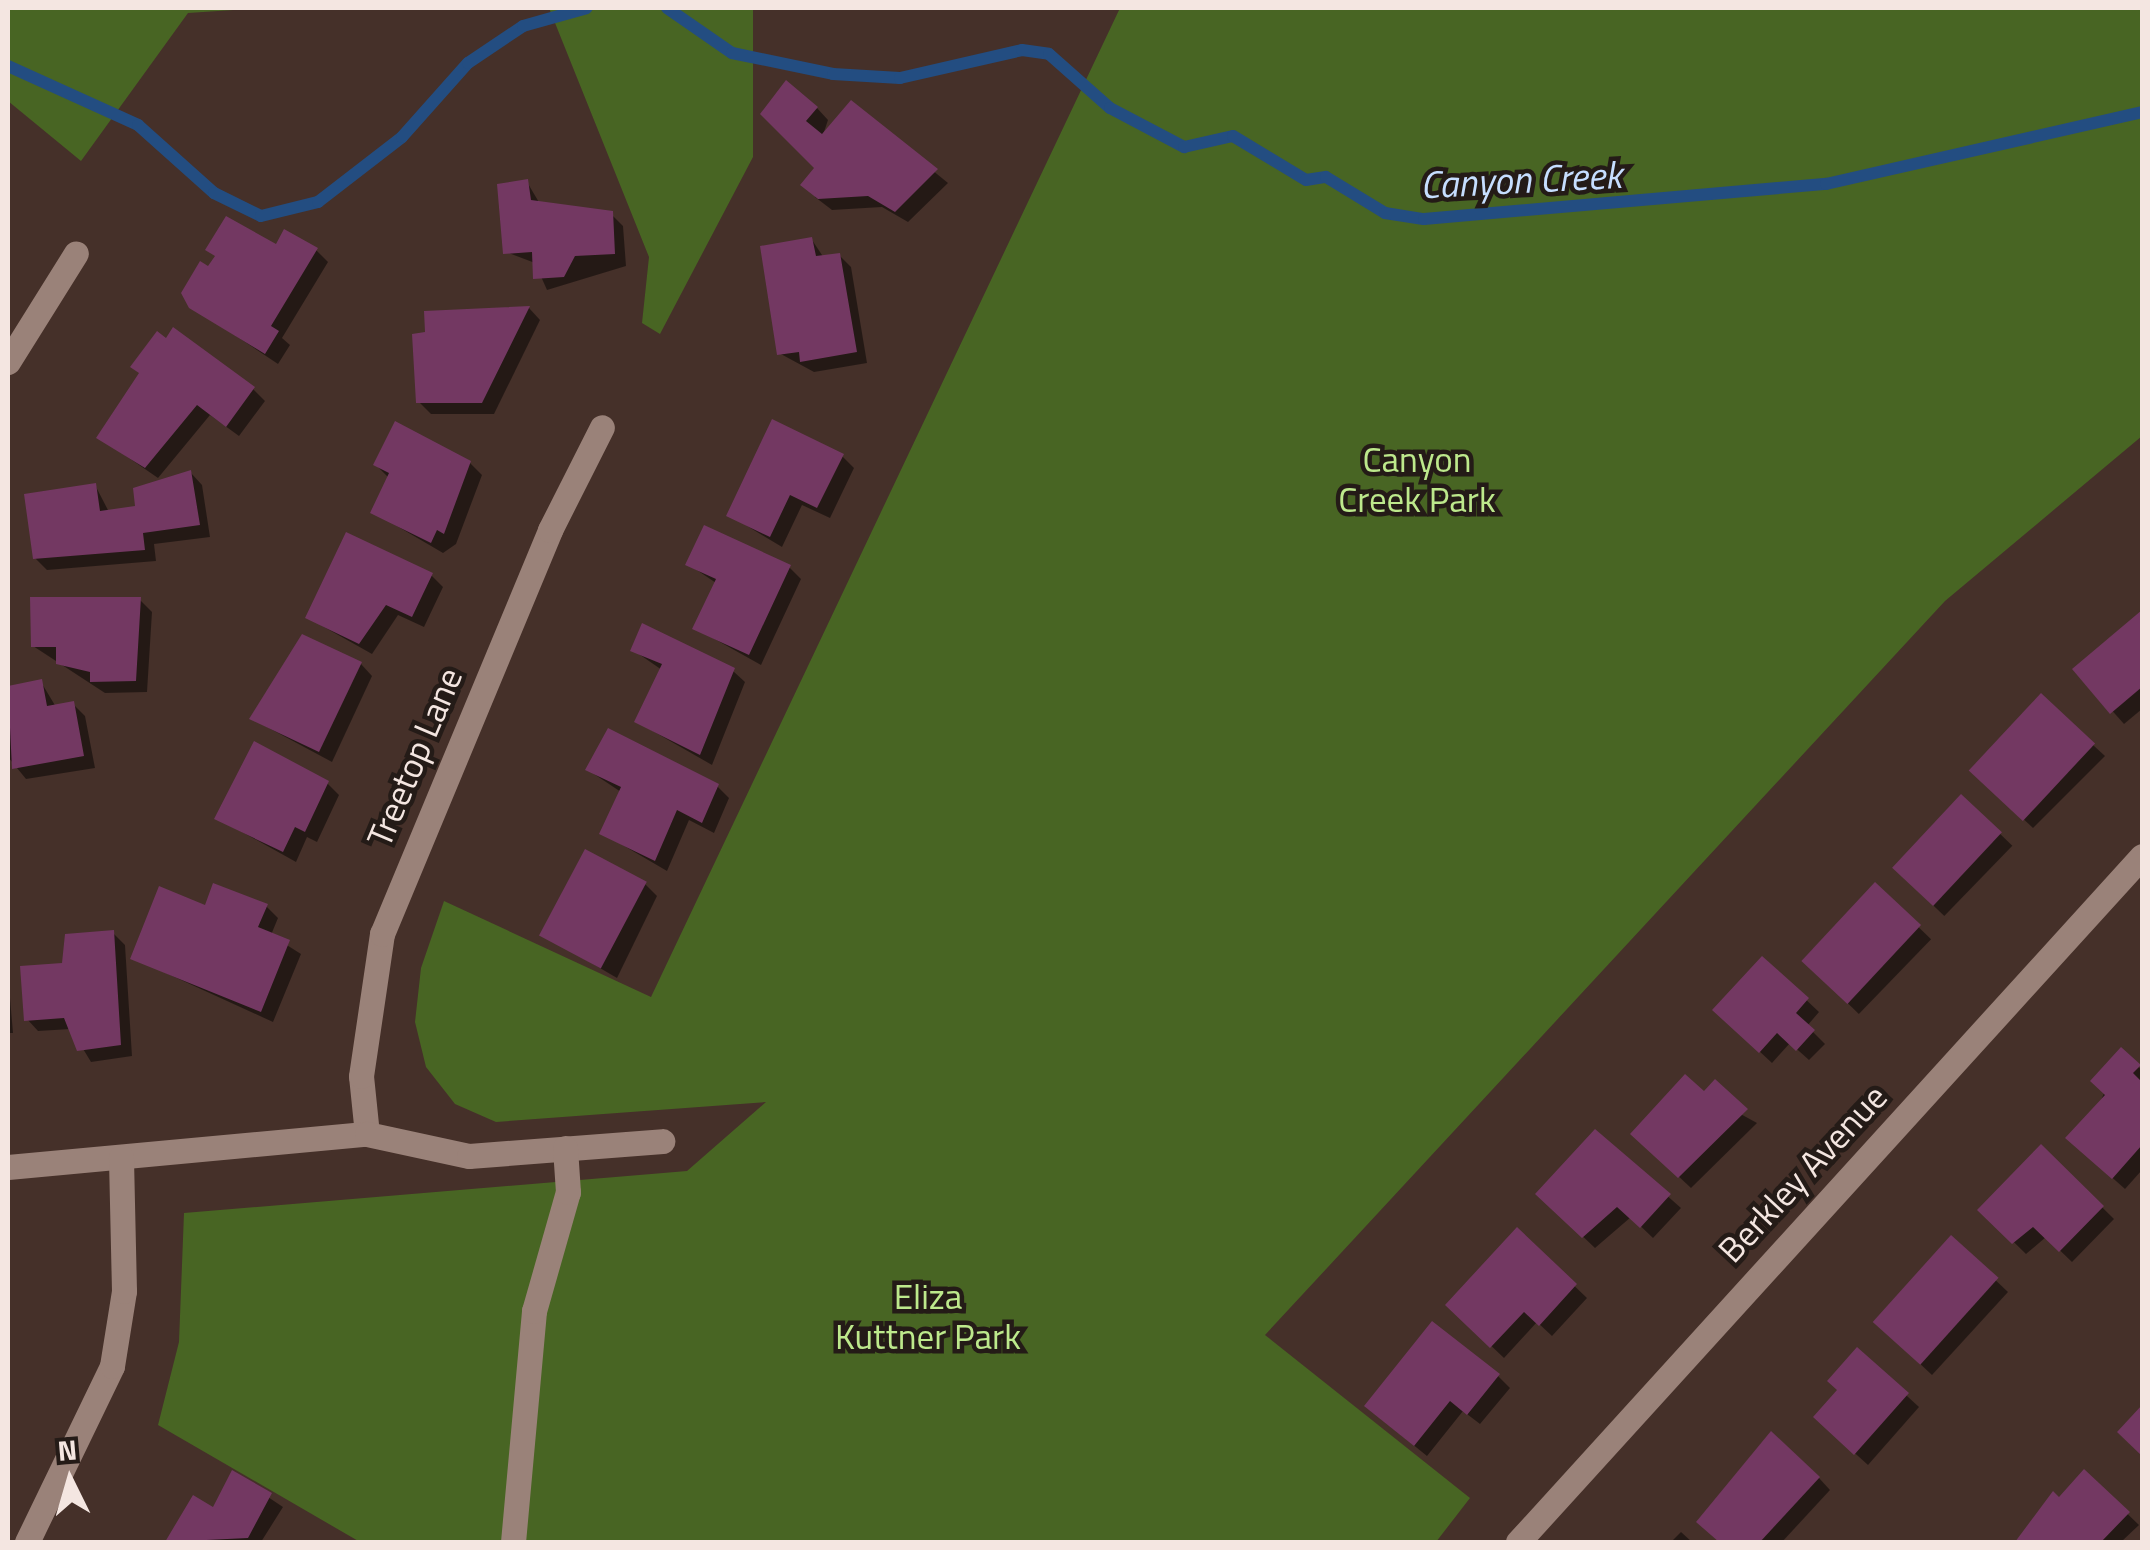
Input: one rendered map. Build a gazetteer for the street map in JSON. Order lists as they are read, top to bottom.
{
  "streets": {
    "street": ["Treetop Lane", "Berkley Avenue"]
  },
  "water": ["Canyon Creek"],
  "parks": ["Canyon Creek Park", "Eliza Kuttner Park"],
  "north": "top"
}
